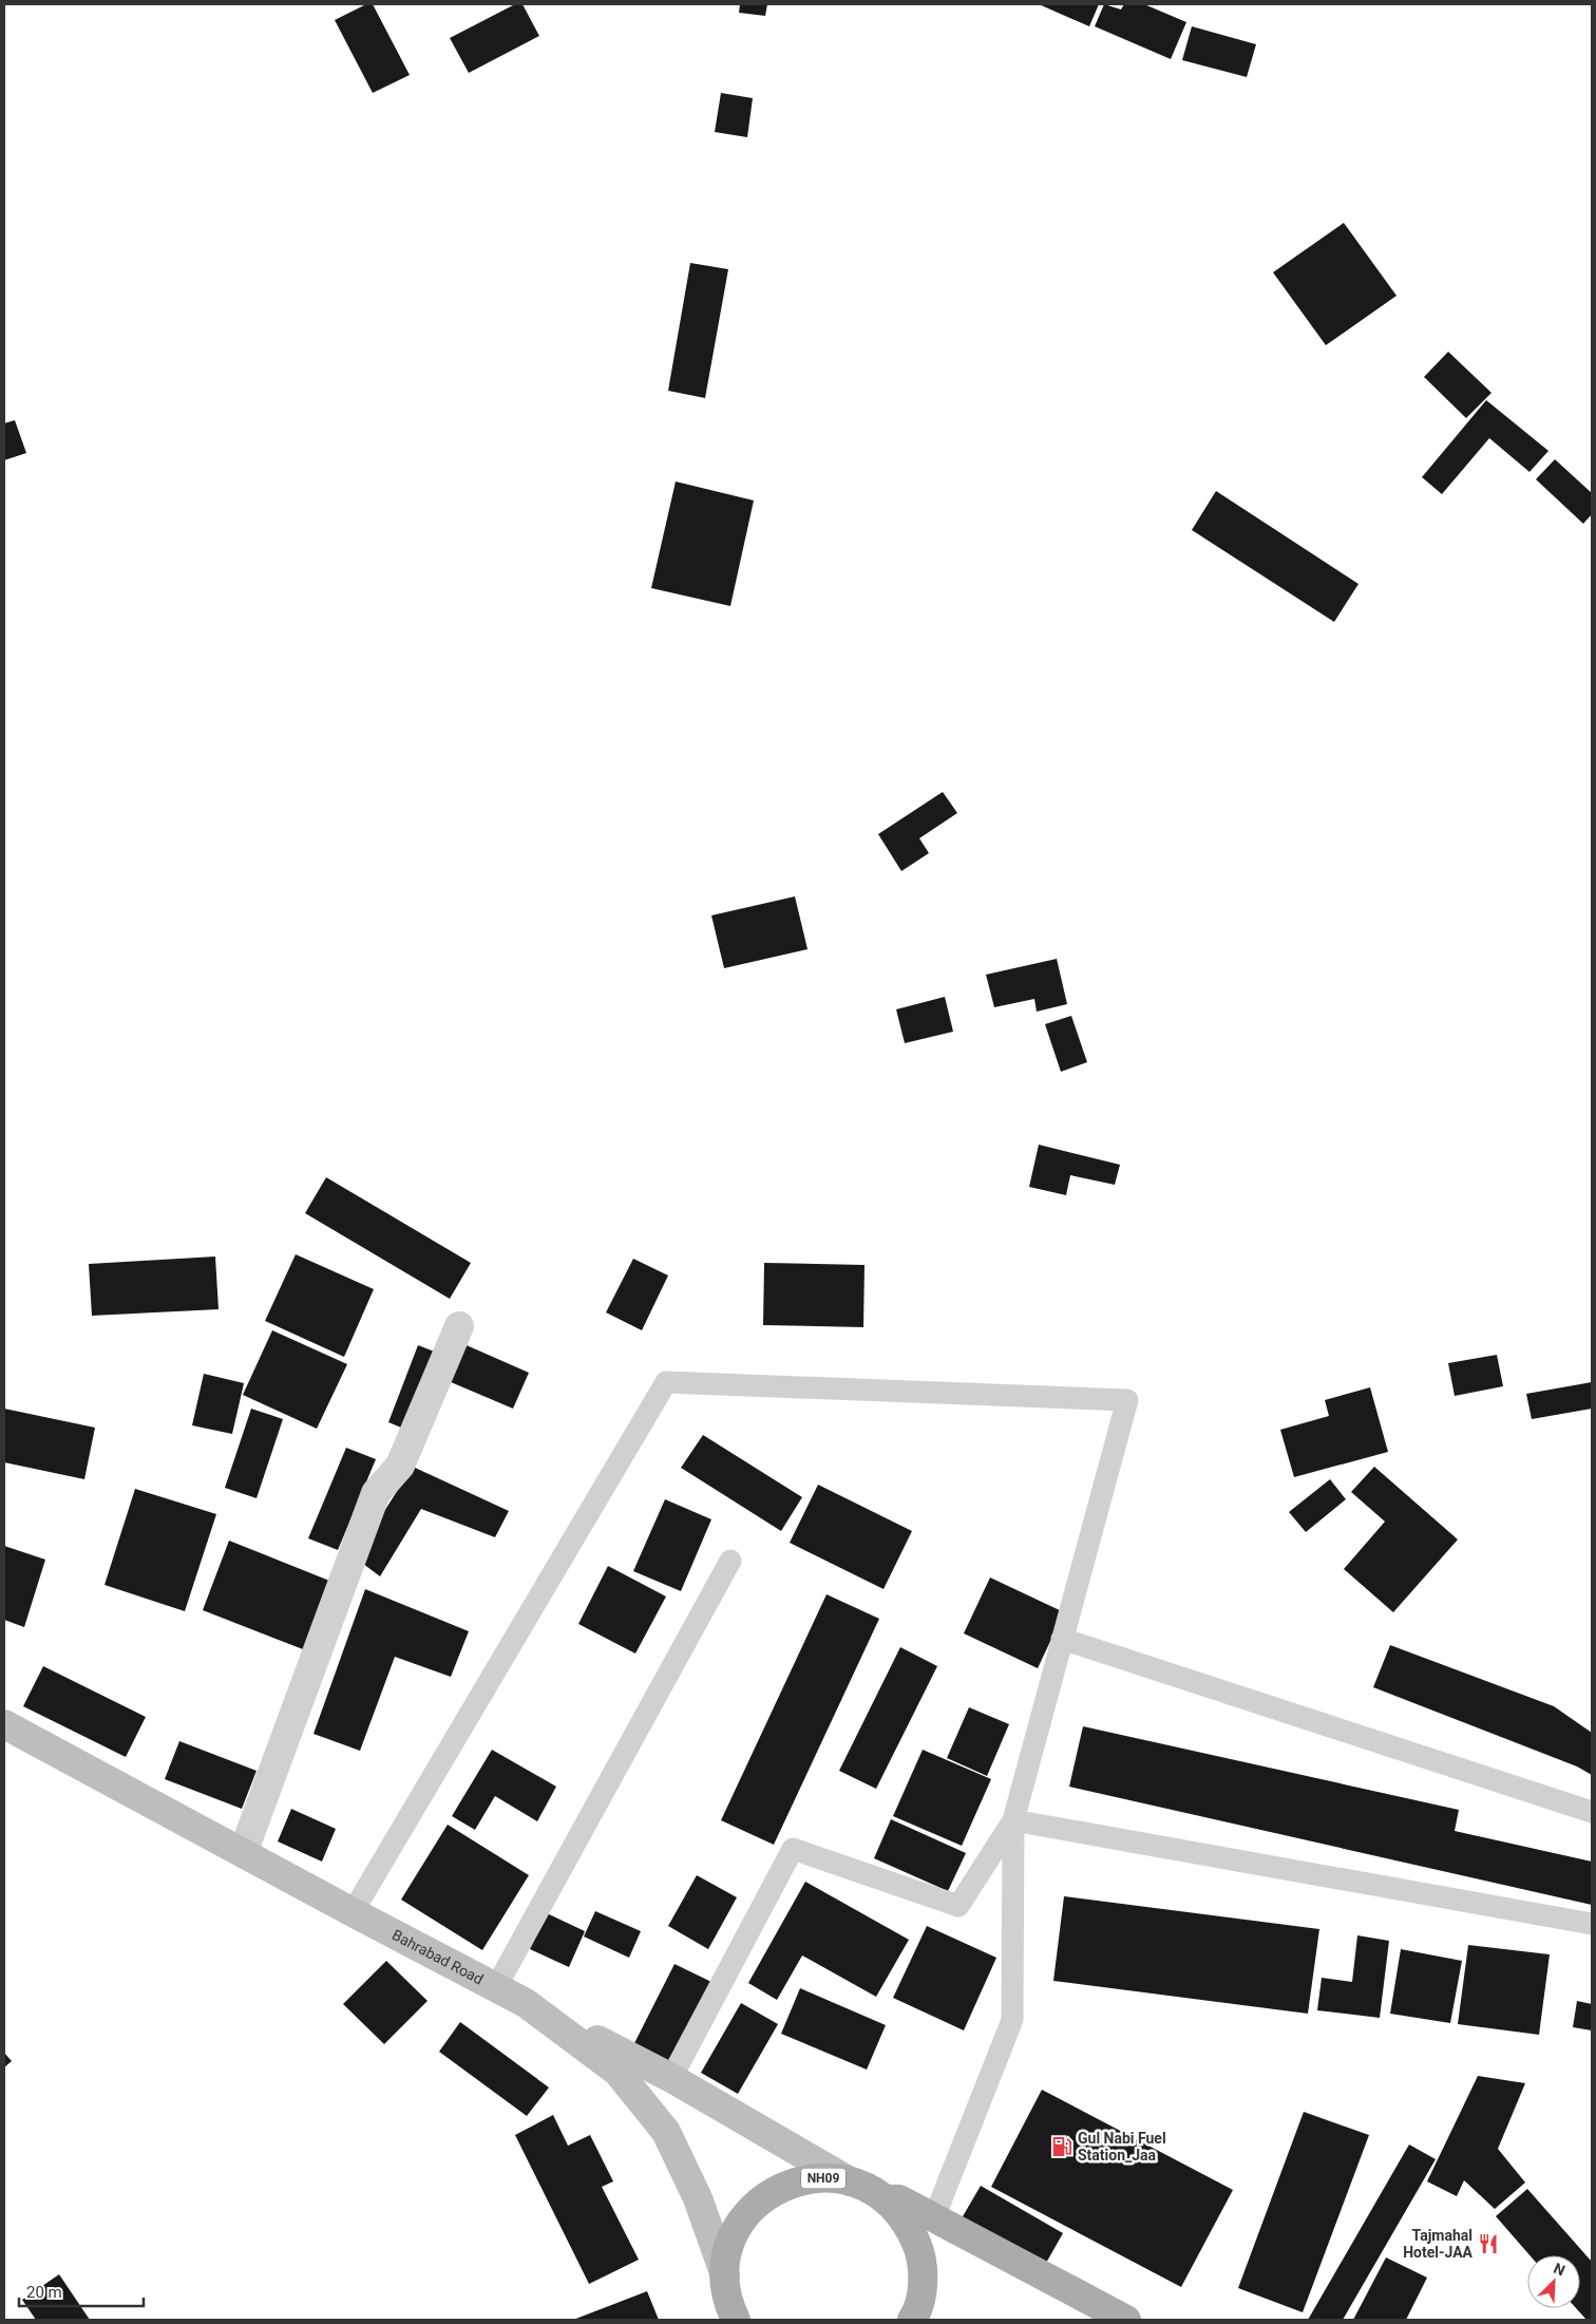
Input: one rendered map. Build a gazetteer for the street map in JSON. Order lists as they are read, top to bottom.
{
  "streets": {
    "main road": ["Bahrabad Road", "NH09"]
  },
  "crossings": [
    ["Bahrabad Road", "NH09"]
  ],
  "places": {
    "fuel station": ["Gul Nabi Fuel Station_Jaa"],
    "restaurant": ["Tajmahal Hotel-JAA"]
  },
  "scale_bar": "20 m",
  "north": "top right"
}
